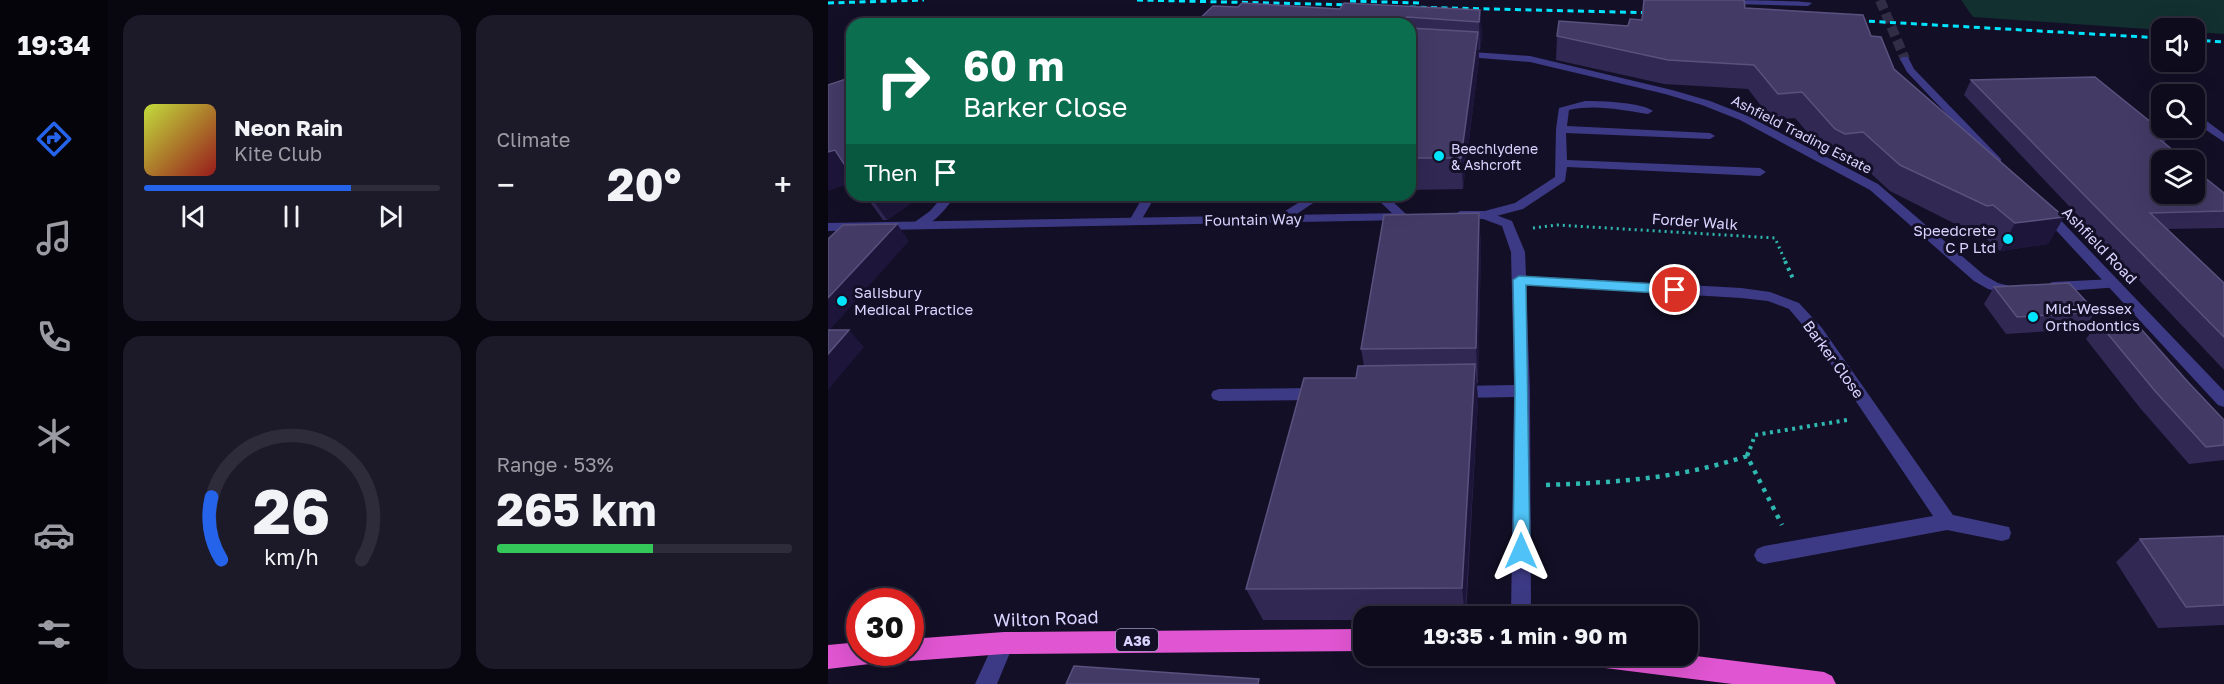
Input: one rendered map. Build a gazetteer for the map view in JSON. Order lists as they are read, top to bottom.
{
  "streets": {
    "highway": ["Wilton Road", "A36"],
    "street": [
      "Ashfield Trading Estate",
      "Fountain Way",
      "Ashfield Road",
      "Barker Close"
    ],
    "path": ["Forder Walk"]
  },
  "crossings": [
    ["Ashfield Trading Estate", "Ashfield Road"]
  ],
  "places": [
    "Beechlydene & Ashcroft",
    "Speedcrete C P Ltd",
    "Salisbury Medical Practice",
    "Mid-Wessex Orthodontics"
  ],
  "page": {
    "tabs": "19:34",
    "tile": [
      "Climate",
      ["Range · 53%", "265 km"]
    ],
    "turn": ["60 m", "Barker Close"],
    "song": ["Neon Rain", "Kite Club"],
    "then": "Then",
    "heat": ["−", "20°", "+"],
    "limit": "30",
    "trip": "19:35 · 1 min · 90 m",
    "gauge": ["26", "km/h"]
  }
}
